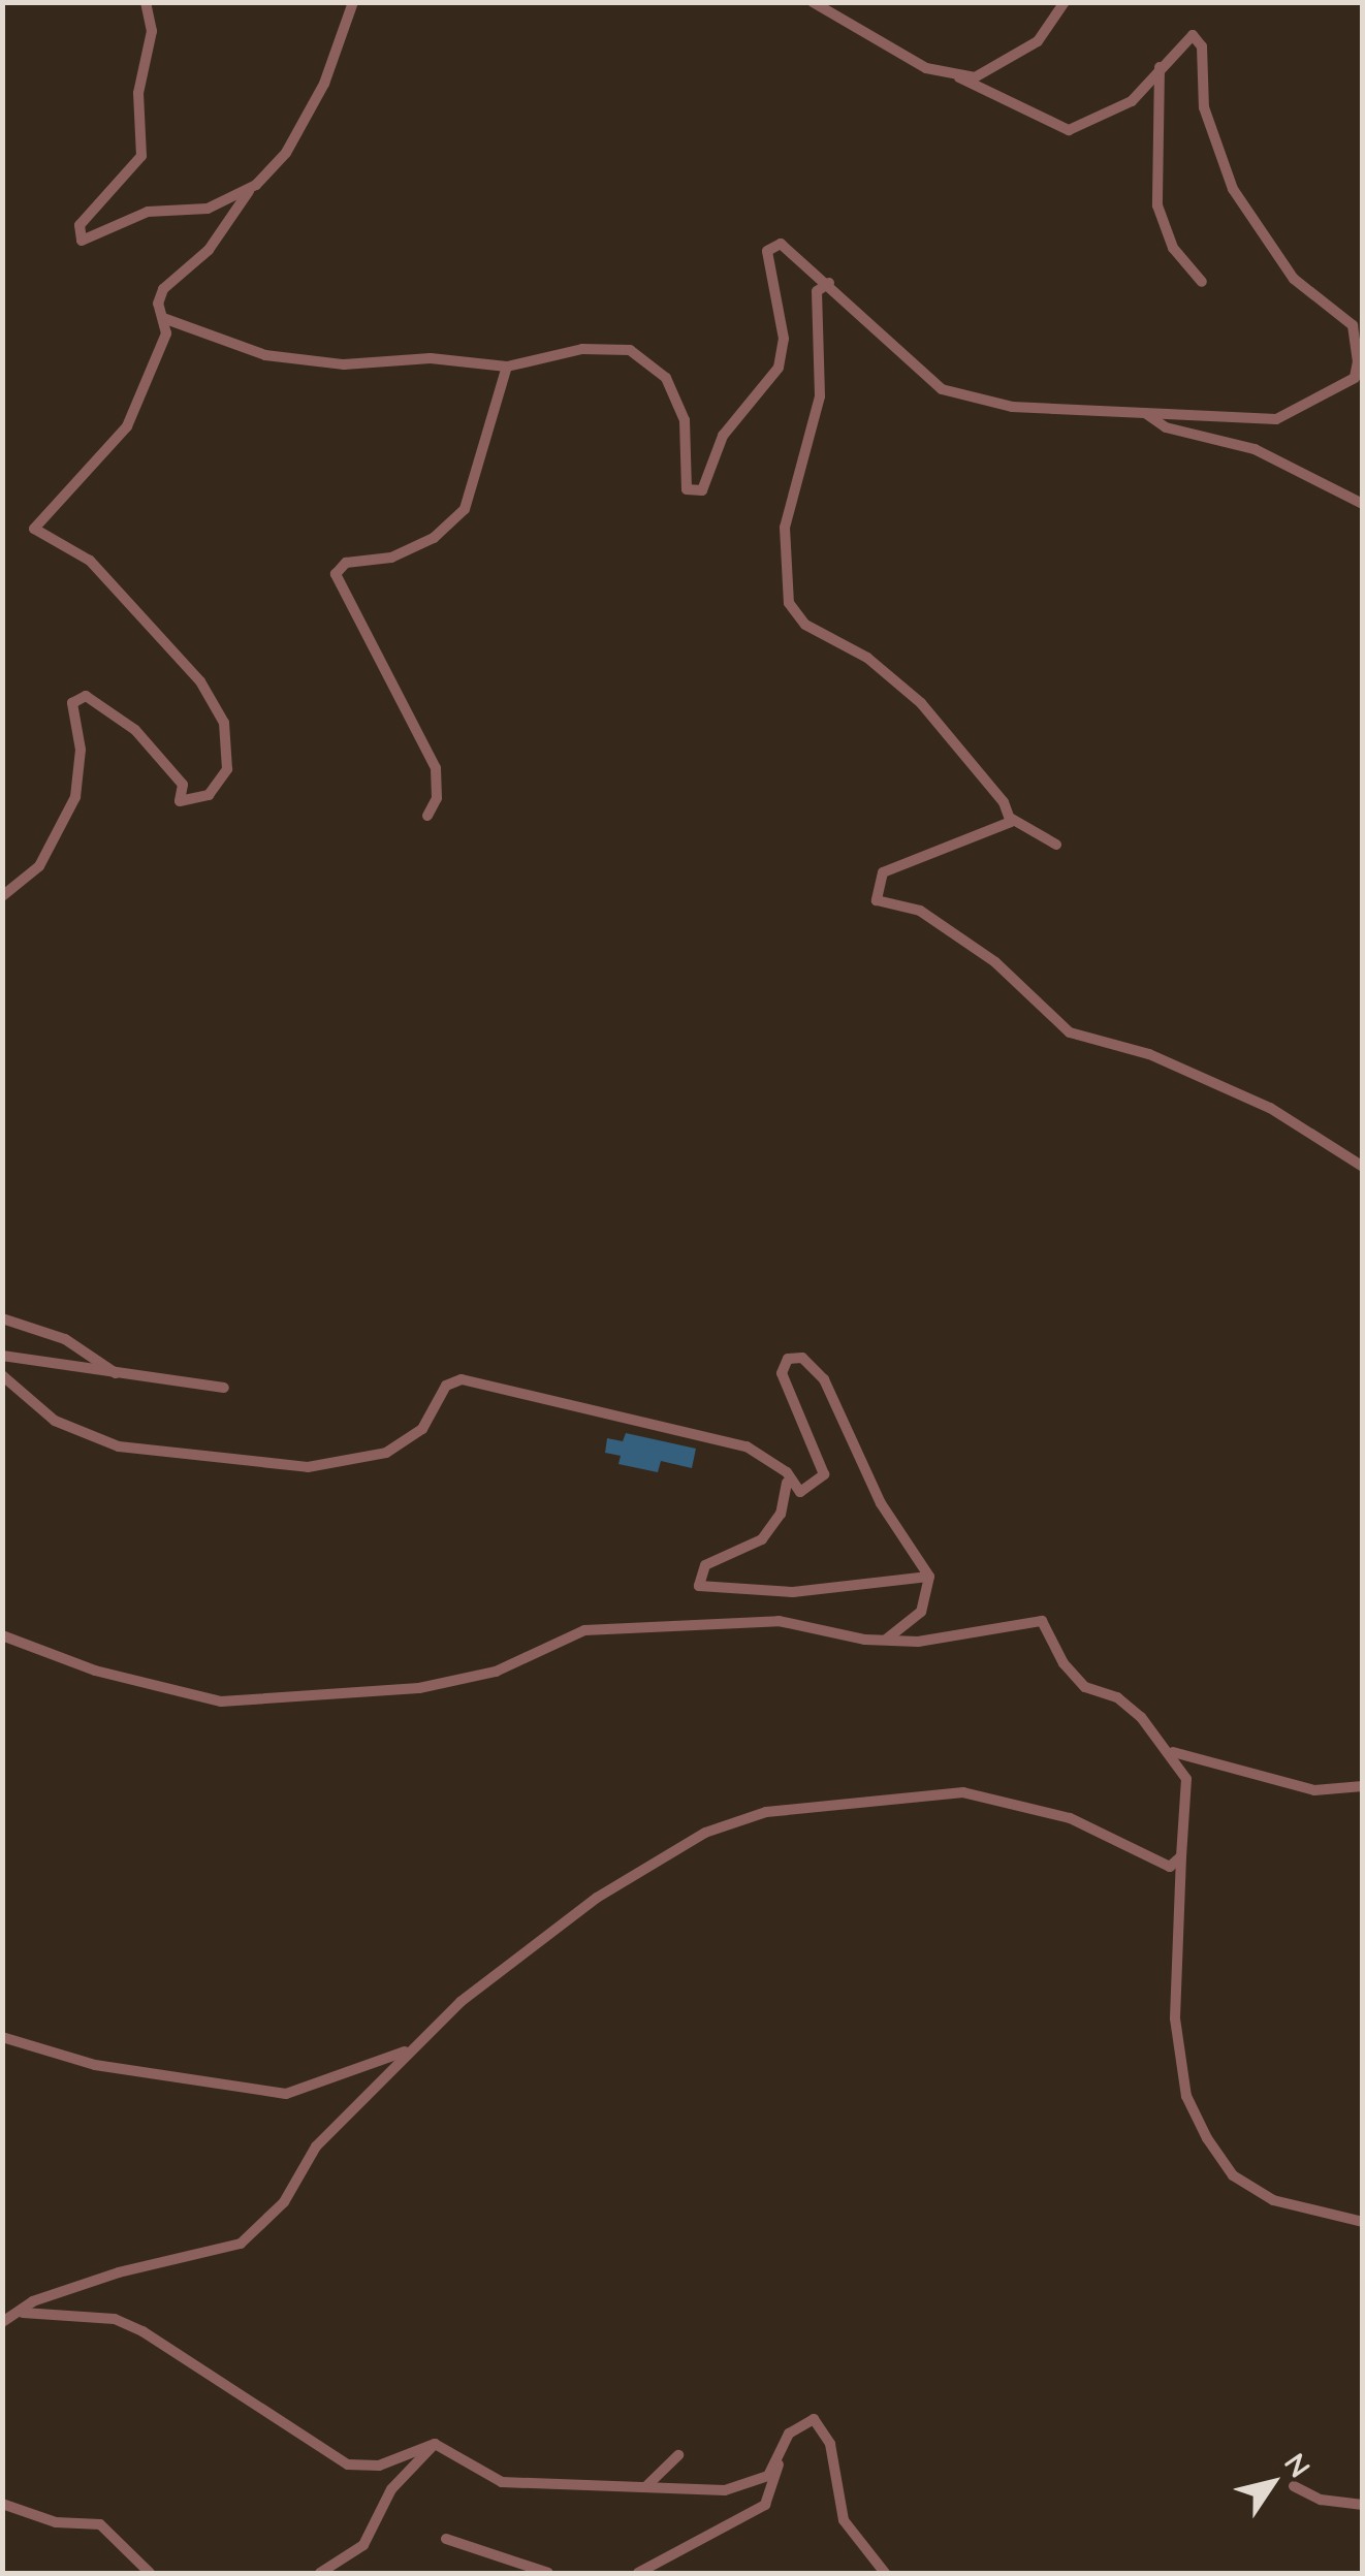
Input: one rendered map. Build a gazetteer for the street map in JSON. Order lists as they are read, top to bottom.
{
  "north": "top right"
}
